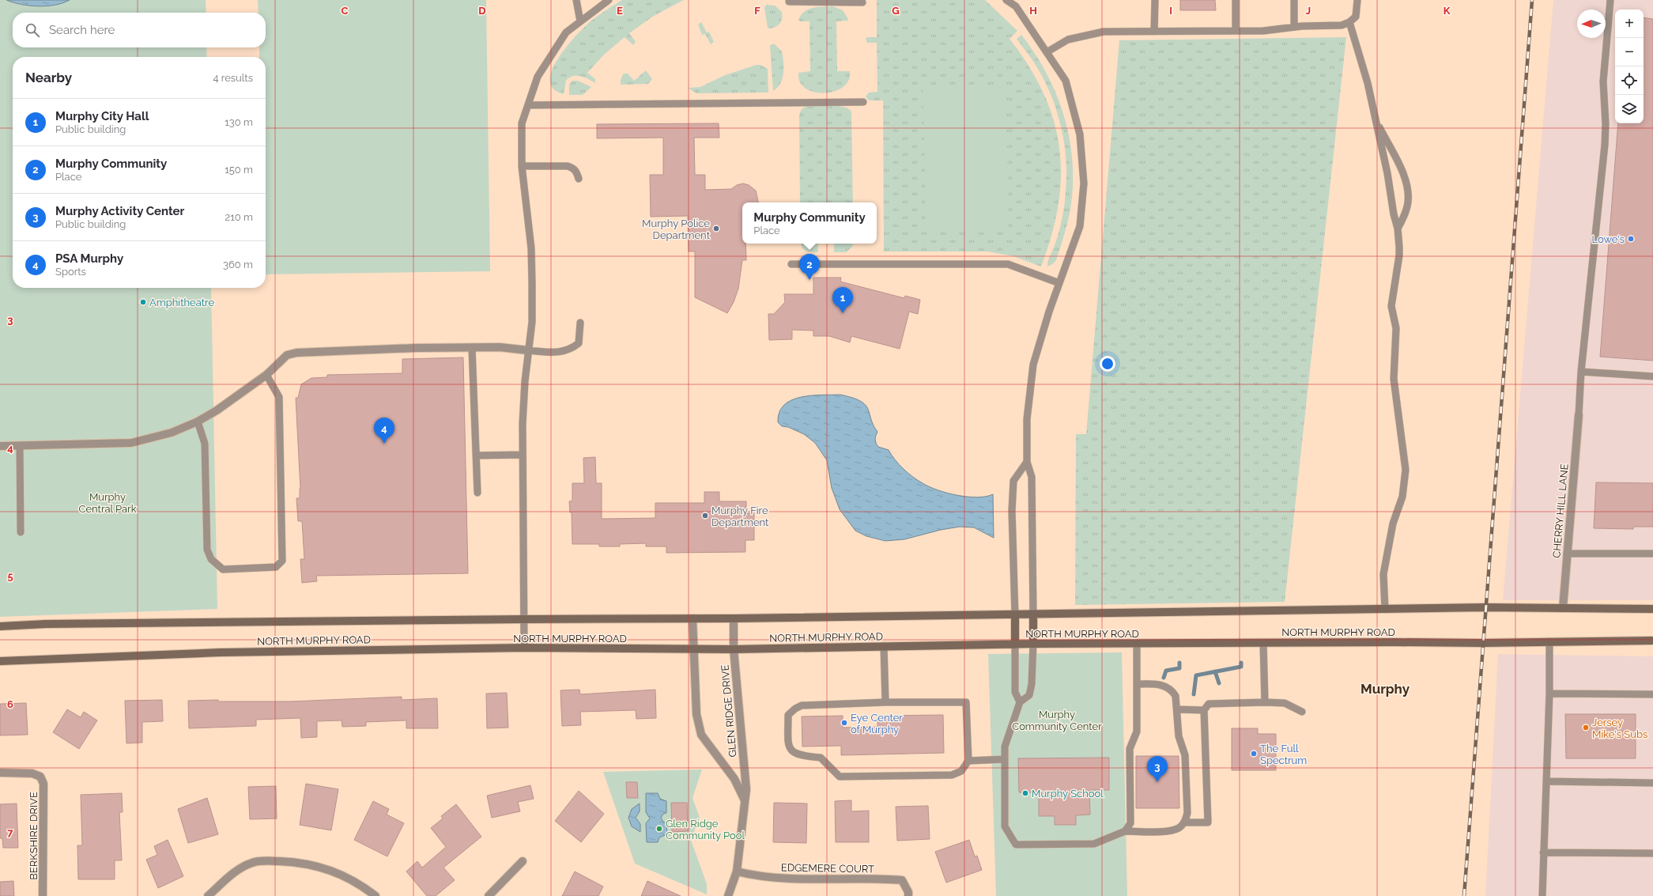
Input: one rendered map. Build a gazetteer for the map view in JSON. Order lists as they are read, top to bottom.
{
  "streets": {
    "main road": ["NORTH MURPHY ROAD"],
    "street": [
      "CHERRY HILL LANE",
      "GLEN RIDGE DRIVE",
      "BERKSHIRE DRIVE",
      "EDGEMERE COURT"
    ]
  },
  "crossings": [
    ["CHERRY HILL LANE", "NORTH MURPHY ROAD"],
    ["NORTH MURPHY ROAD", "GLEN RIDGE DRIVE"],
    ["GLEN RIDGE DRIVE", "EDGEMERE COURT"]
  ],
  "districts": ["Murphy"],
  "parks": ["Murphy Central Park", "Murphy Community Center"],
  "places": [
    "Murphy Police Department",
    "Lowe's",
    "Amphitheatre",
    "Murphy Fire Department",
    "Eye Center of Murphy",
    "Jersey Mike's Subs",
    "The Full Spectrum",
    "Murphy School",
    "Glen Ridge Community Pool"
  ],
  "north": "left",
  "page": {
    "map_buttons": ["+", "−"],
    "search": "Search here",
    "heading": ["Nearby", "4 results"],
    "list": [
      {
        "mark": "1",
        "name": "Murphy City Hall",
        "note": "Public building",
        "value": "130 m"
      },
      {
        "mark": "2",
        "name": "Murphy Community",
        "note": "Place",
        "value": "150 m"
      },
      {
        "mark": "3",
        "name": "Murphy Activity Center",
        "note": "Public building",
        "value": "210 m"
      },
      {
        "mark": "4",
        "name": "PSA Murphy",
        "note": "Sports",
        "value": "360 m"
      }
    ],
    "popup": ["Murphy Community", "Place"],
    "pins": [
      "2",
      "1",
      "4",
      "3"
    ]
  },
  "grid": {
    "columns": [
      "C",
      "D",
      "E",
      "F",
      "G",
      "H",
      "I",
      "J",
      "K"
    ],
    "rows": [
      "3",
      "4",
      "5",
      "6",
      "7"
    ]
  }
}
